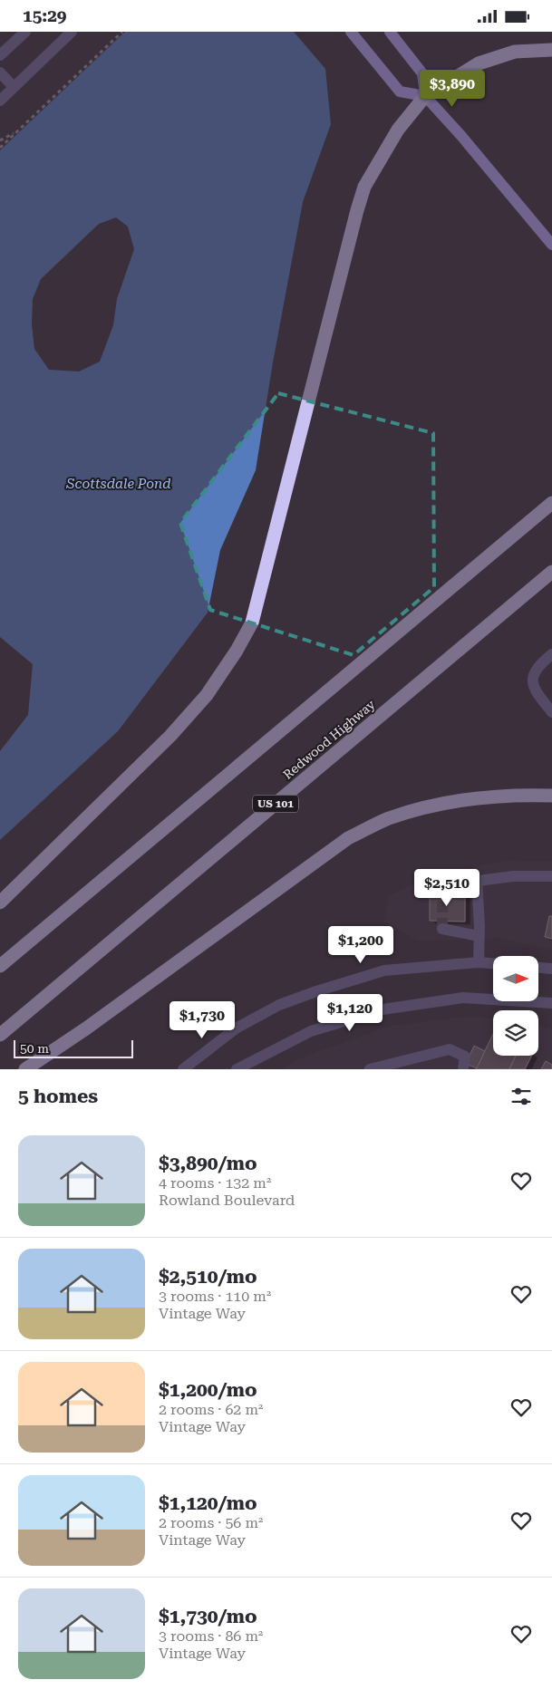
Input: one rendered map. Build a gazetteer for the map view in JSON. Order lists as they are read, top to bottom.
{
  "streets": {
    "highway": ["Redwood Highway", "US 101"]
  },
  "water": ["Scottsdale Pond"],
  "scale_bar": "50 m",
  "north": "right",
  "page": {
    "status": "15:29",
    "price": [
      "$3,890",
      "$2,510",
      "$1,200",
      "$1,120",
      "$1,730"
    ],
    "scale": "50 m",
    "heading": "5 homes",
    "list": [
      {
        "name": "$3,890/mo",
        "note": "4 rooms · 132 m² · Rowland Boulevard"
      },
      {
        "name": "$2,510/mo",
        "note": "3 rooms · 110 m² · Vintage Way"
      },
      {
        "name": "$1,200/mo",
        "note": "2 rooms · 62 m² · Vintage Way"
      },
      {
        "name": "$1,120/mo",
        "note": "2 rooms · 56 m² · Vintage Way"
      },
      {
        "name": "$1,730/mo",
        "note": "3 rooms · 86 m² · Vintage Way"
      }
    ]
  }
}
